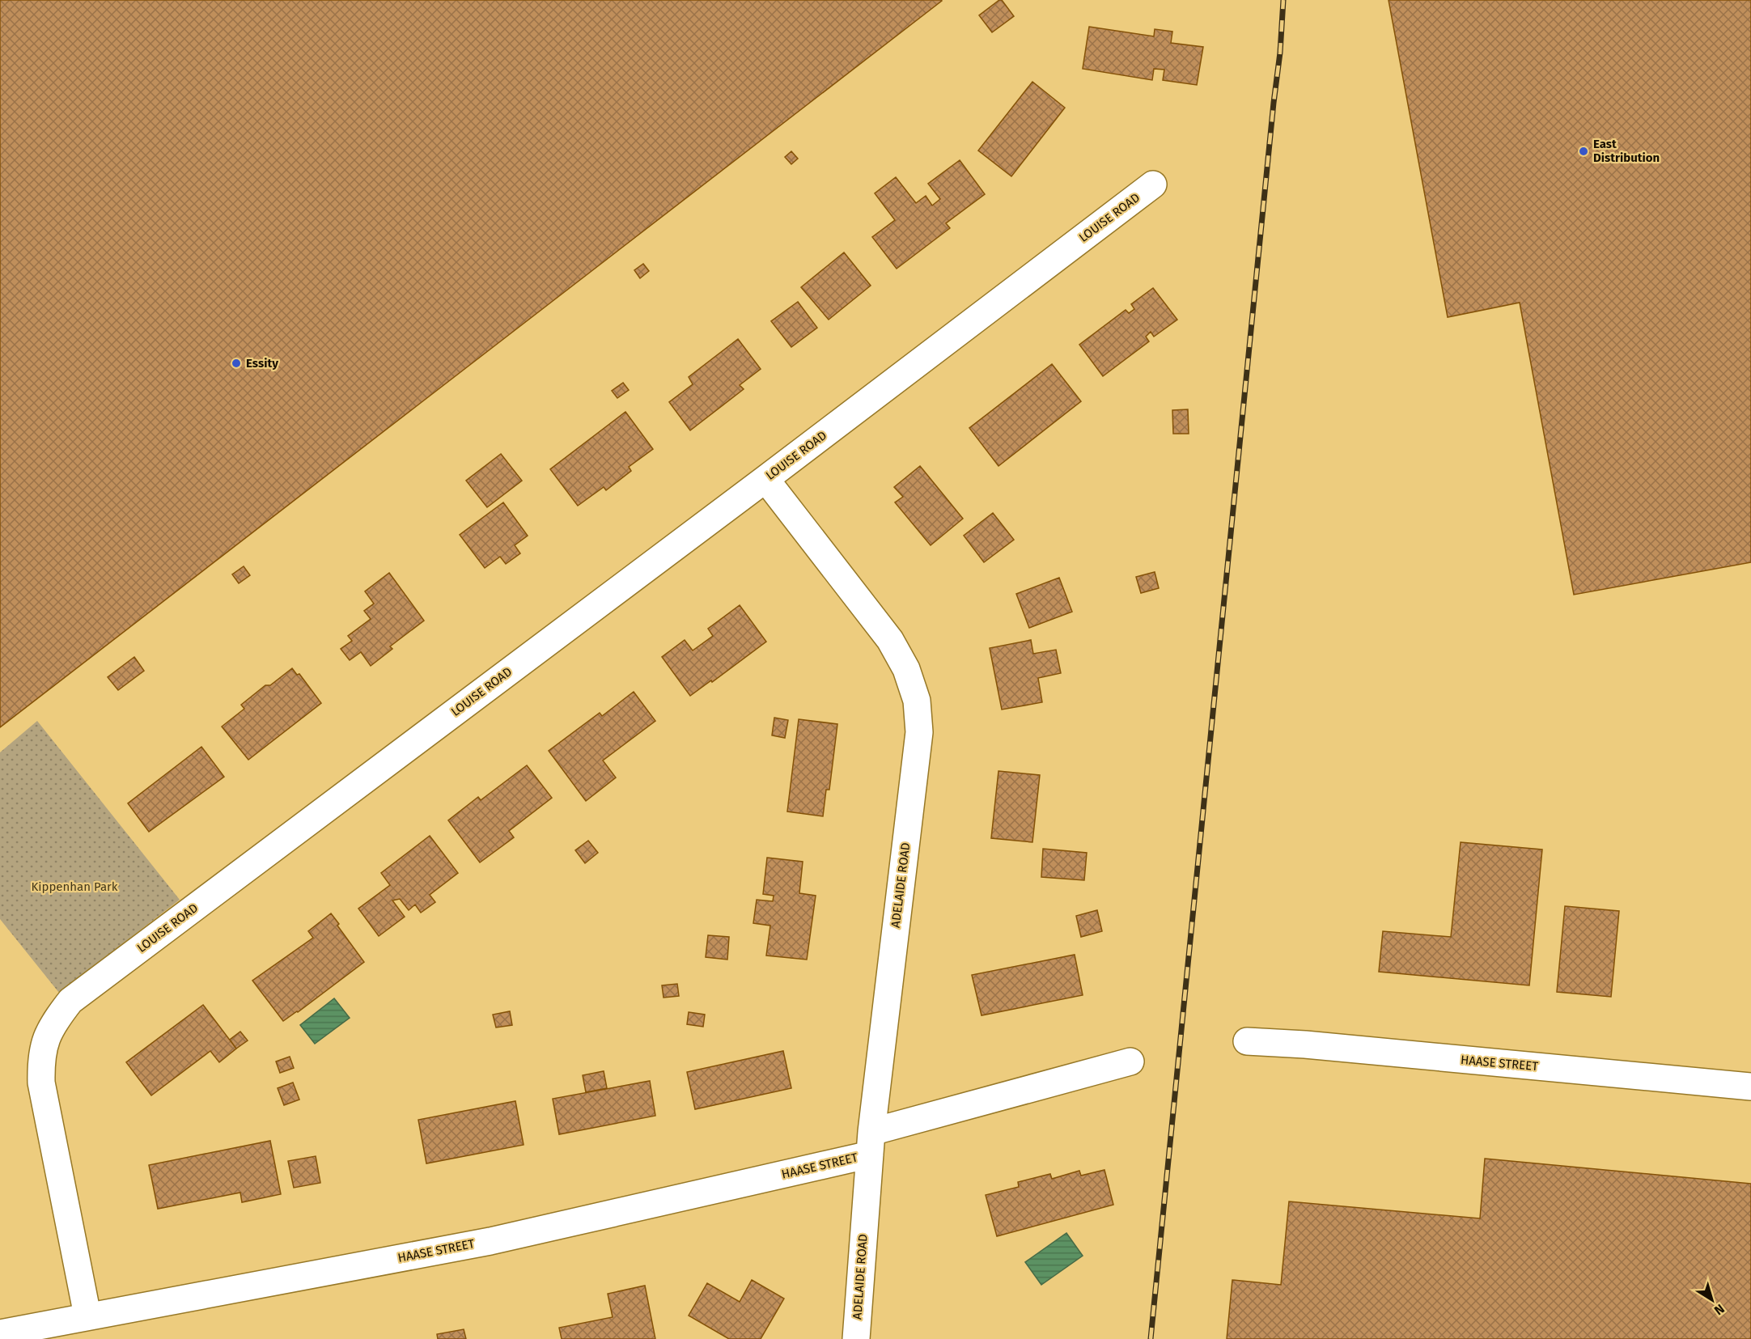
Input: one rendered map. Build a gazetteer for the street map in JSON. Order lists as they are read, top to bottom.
{
  "streets": {
    "street": ["LOUISE ROAD", "ADELAIDE ROAD", "HAASE STREET"]
  },
  "crossings": [
    ["LOUISE ROAD", "ADELAIDE ROAD"],
    ["LOUISE ROAD", "HAASE STREET"],
    ["ADELAIDE ROAD", "HAASE STREET"]
  ],
  "parks": ["Kippenhan Park"],
  "places": ["East Distribution", "Essity"],
  "north": "bottom right"
}
